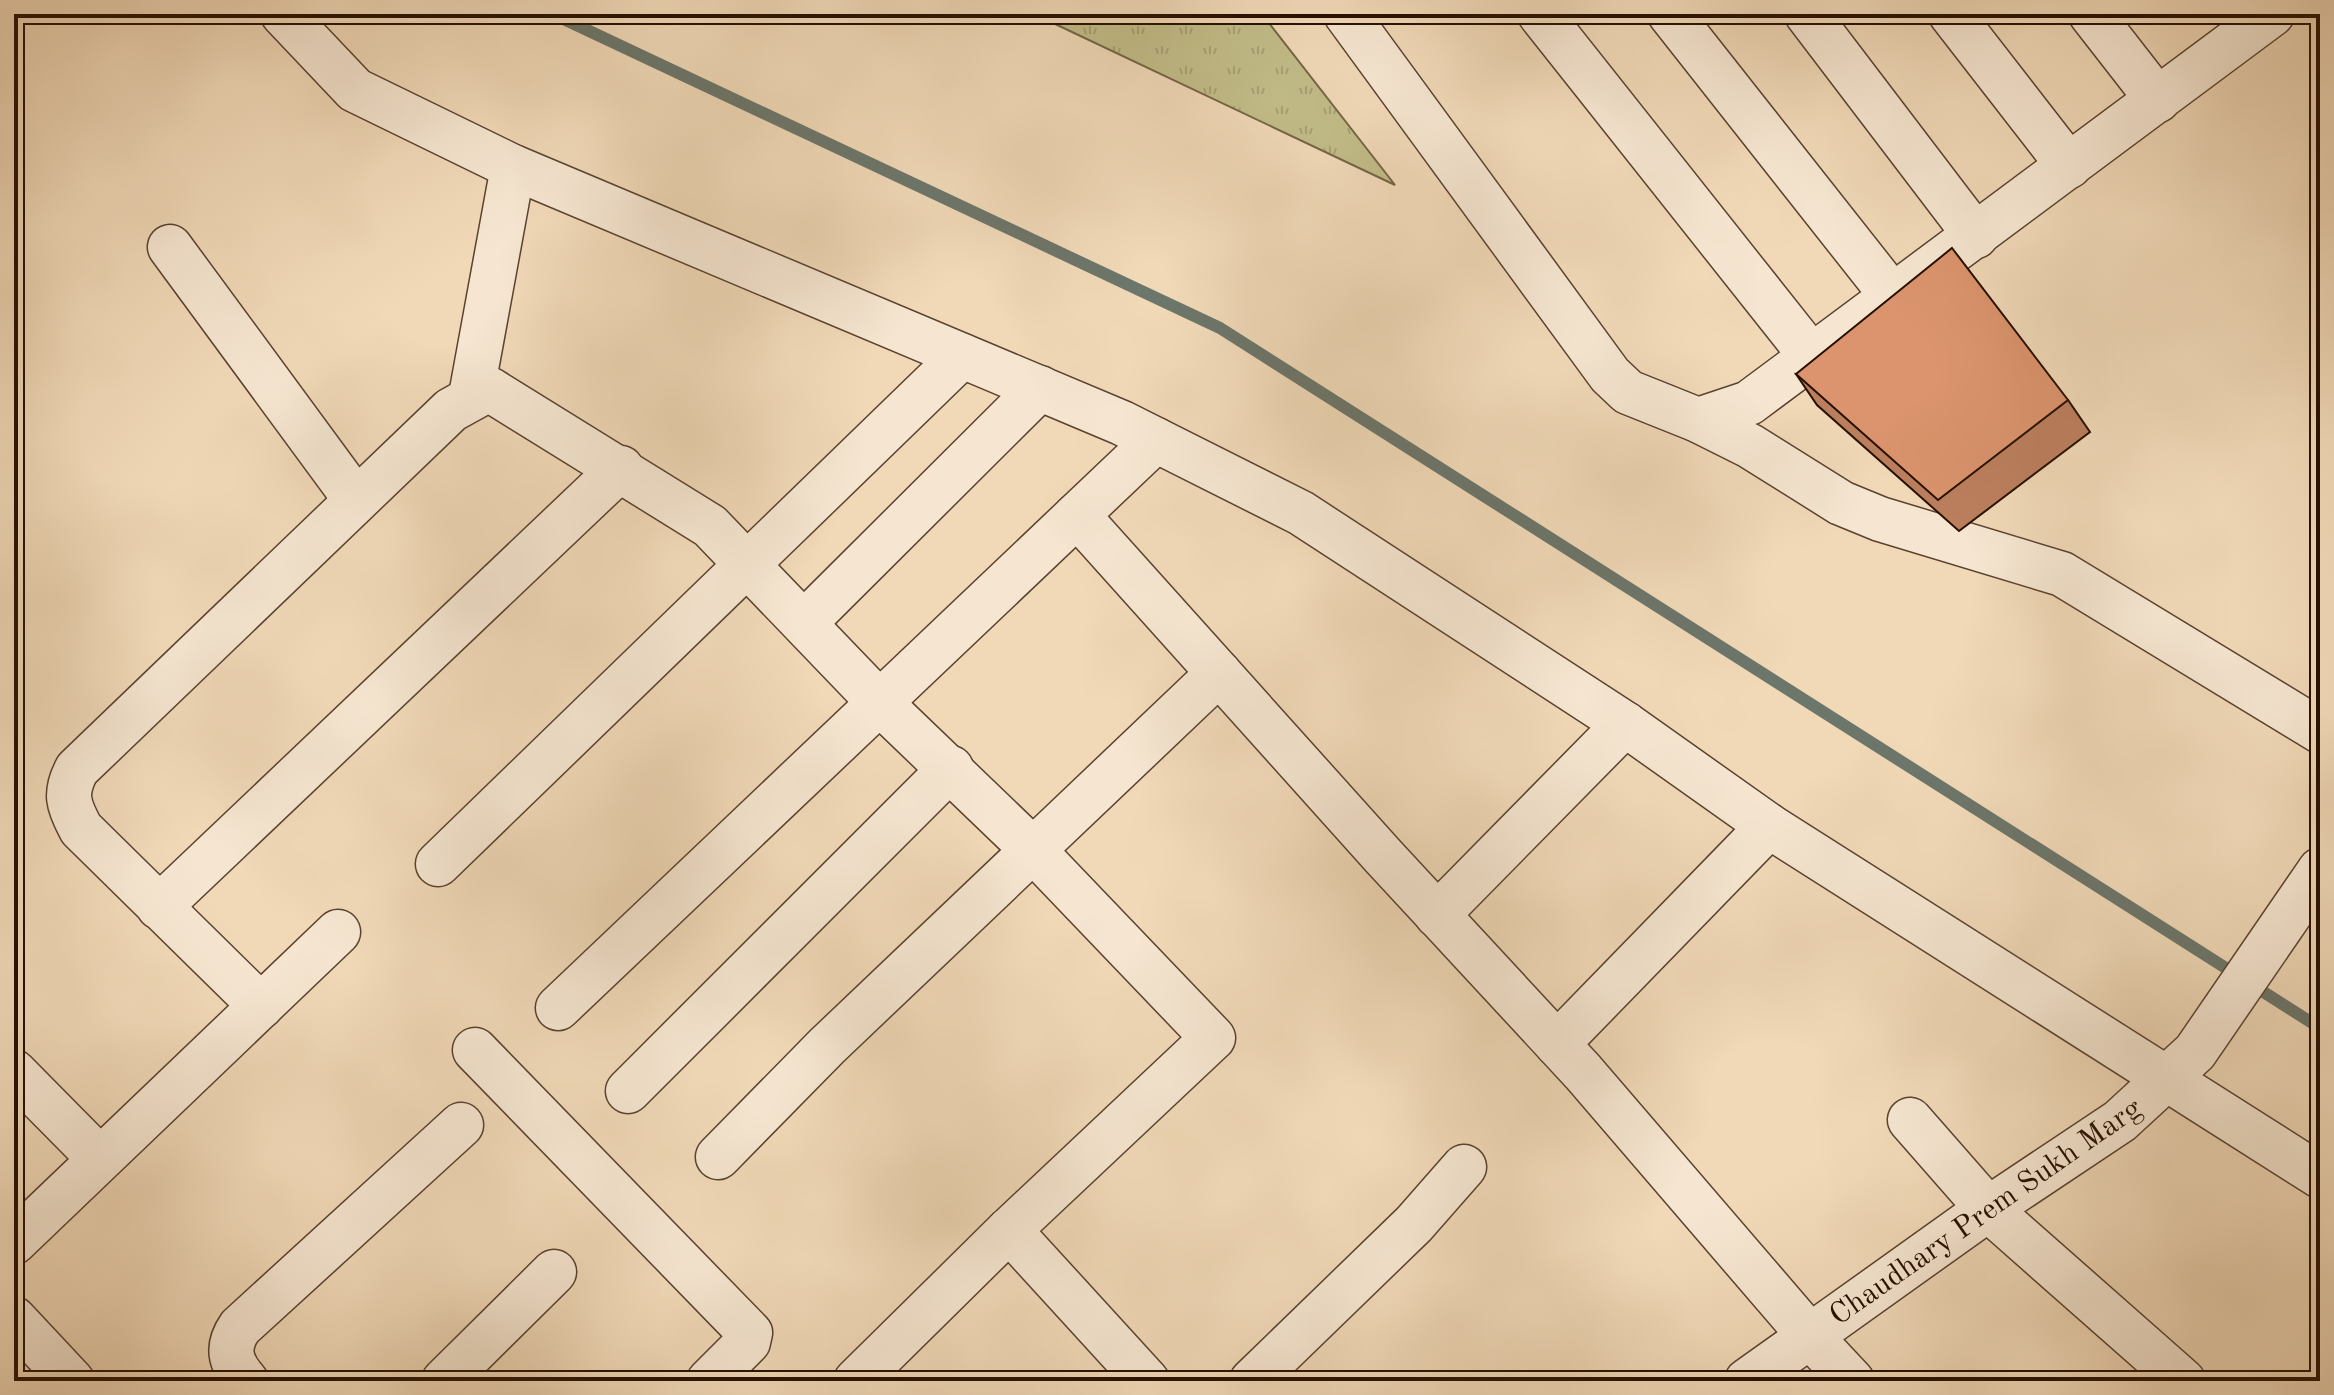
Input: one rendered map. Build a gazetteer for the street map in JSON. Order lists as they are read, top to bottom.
{
  "streets": {
    "street": ["Chaudhary Prem Sukh Marg"]
  }
}
